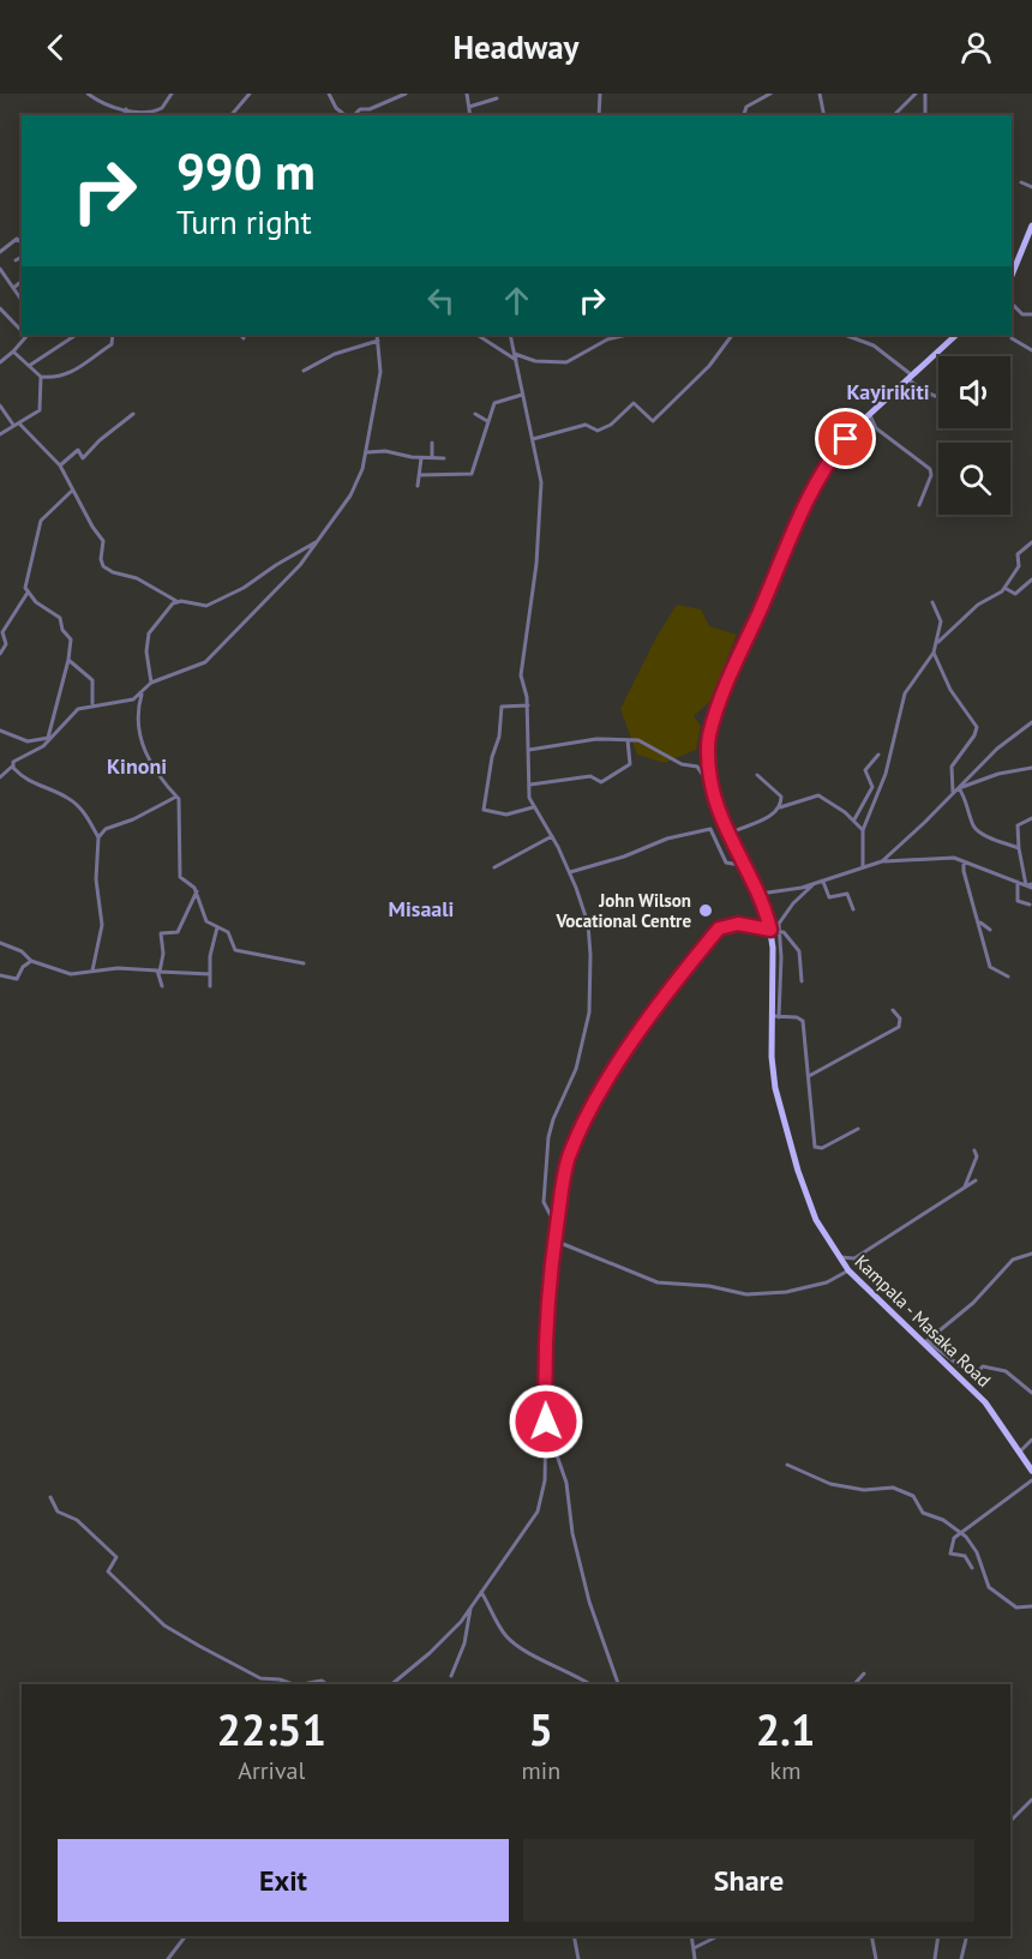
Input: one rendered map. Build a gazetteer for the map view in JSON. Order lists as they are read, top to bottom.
{
  "streets": {
    "main road": ["Kampala - Masaka Road"]
  },
  "districts": ["Kayirikiti", "Kinoni", "Misaali"],
  "places": ["John Wilson Vocational Centre"],
  "page": {
    "header": "Headway",
    "turn": ["990 m", "Turn right"],
    "eta": [
      "22:51",
      "Arrival",
      "5",
      "min",
      "2.1",
      "km"
    ],
    "buttons": ["Exit", "Share"]
  }
}
